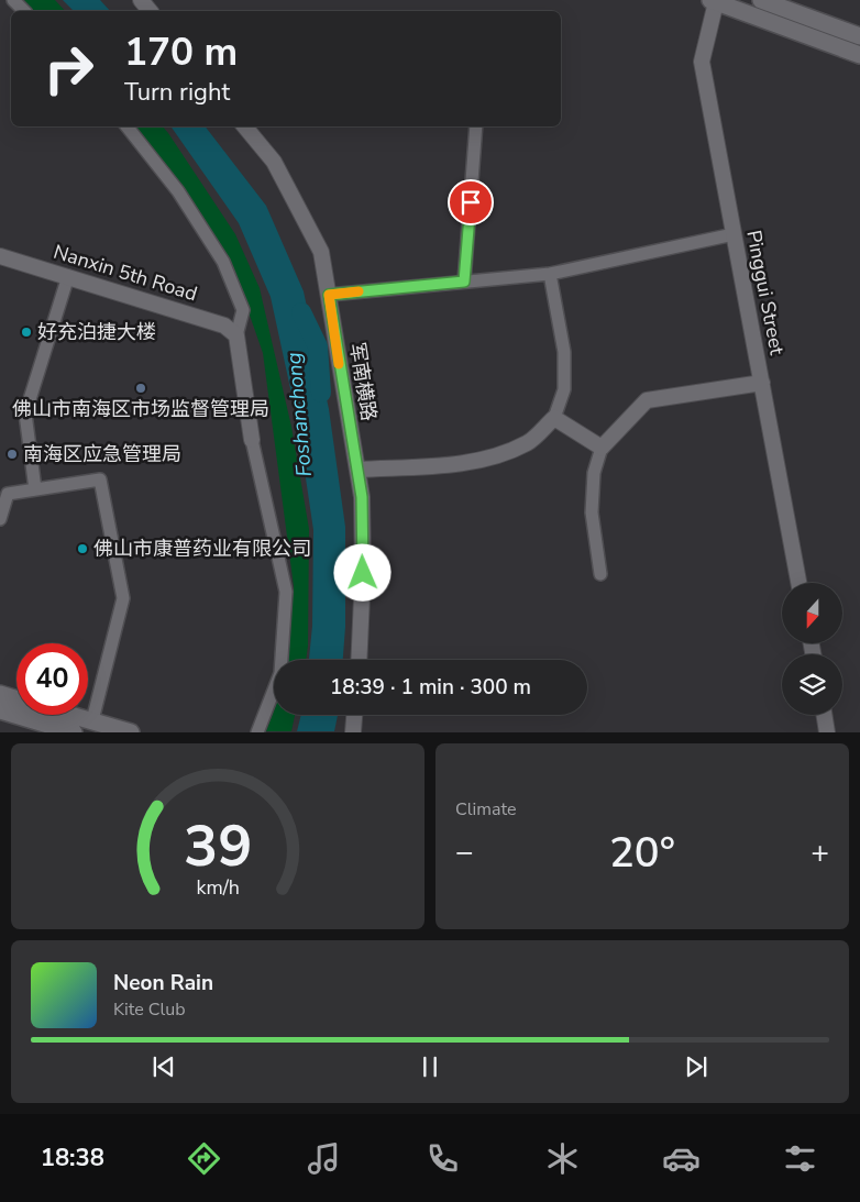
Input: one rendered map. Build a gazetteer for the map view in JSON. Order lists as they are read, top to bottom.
{
  "streets": {
    "street": ["Nanxin 5th Road", "Pinggui Street", "军南横路"]
  },
  "water": ["Foshanchong"],
  "places": [
    "好充泊捷大楼",
    "佛山市南海区市场监督管理局",
    "南海区应急管理局",
    "佛山市康普药业有限公司"
  ],
  "north": "bottom",
  "page": {
    "turn": ["170 m", "Turn right"],
    "limit": "40",
    "trip": "18:39 · 1 min · 300 m",
    "tile": "Climate",
    "heat": ["−", "20°", "+"],
    "song": ["Neon Rain", "Kite Club"],
    "tabs": "18:38",
    "gauge": ["39", "km/h"]
  }
}
